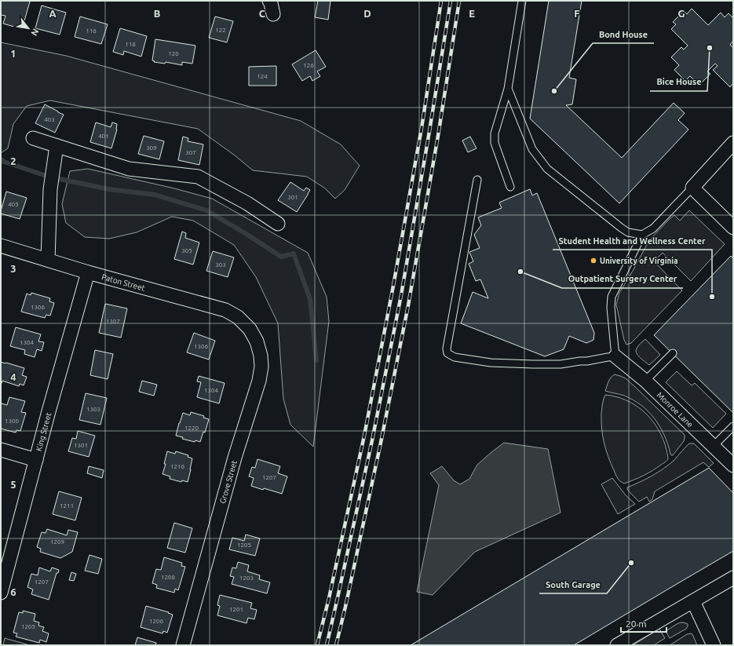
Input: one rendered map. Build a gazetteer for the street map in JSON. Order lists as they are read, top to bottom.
{
  "streets": {
    "street": [
      "Paton Street",
      "Monroe Lane",
      "King Street",
      "Grove Street"
    ]
  },
  "crossings": [
    ["Paton Street", "King Street"],
    ["Paton Street", "Grove Street"]
  ],
  "places": [
    "Bice House",
    "Bond House",
    "University of Virginia",
    "Outpatient Surgery Center",
    "Student Health and Wellness Center",
    "South Garage"
  ],
  "house_numbers": [
    "122",
    "116",
    "118",
    "120",
    "126",
    "124",
    "403",
    "401",
    "309",
    "307",
    "301",
    "405",
    "305",
    "303",
    "1306",
    "1307",
    "1304",
    "1306",
    "1304",
    "1303",
    "1300",
    "1220",
    "1301",
    "1216",
    "1207",
    "1211",
    "1209",
    "1205",
    "1208",
    "1203",
    "1207",
    "1201",
    "1206",
    "1205"
  ],
  "scale_bar": "20 m",
  "north": "bottom right",
  "grid": {
    "columns": [
      "A",
      "B",
      "C",
      "D",
      "E",
      "F",
      "G"
    ],
    "rows": [
      "1",
      "2",
      "3",
      "4",
      "5",
      "6"
    ]
  }
}
